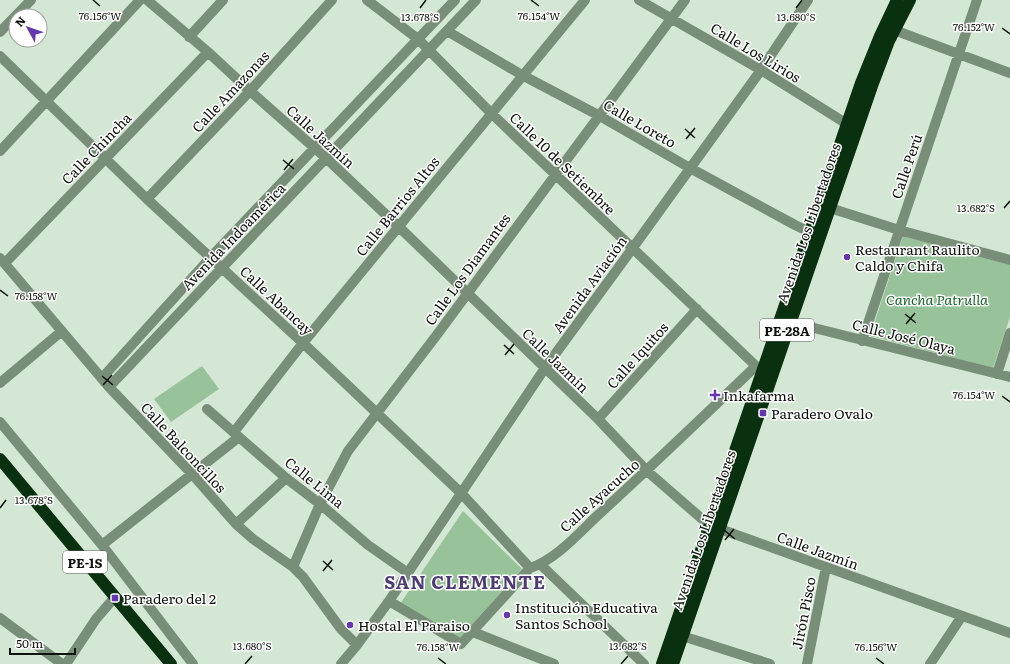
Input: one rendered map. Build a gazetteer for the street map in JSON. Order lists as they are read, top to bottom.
{
  "streets": {
    "highway": ["Avenida Los Libertadores", "PE-28A", "PE-1S"],
    "street": [
      "Calle Los Lirios",
      "Calle Amazonas",
      "Calle Loreto",
      "Calle Jazmín",
      "Calle Chincha",
      "Calle 10 de Setiembre",
      "Calle Perú",
      "Calle Barrios Altos",
      "Avenida Indoamérica",
      "Calle Los Diamantes",
      "Avenida Aviación",
      "Calle Abancay",
      "Calle José Olaya",
      "Calle Iquitos",
      "Calle Balconcillos",
      "Calle Lima",
      "Calle Ayacucho",
      "Jirón Pisco"
    ]
  },
  "crossings": [
    ["Calle Los Lirios", "Avenida Los Libertadores"],
    ["Calle Los Lirios", "Calle Los Diamantes"],
    ["Calle Los Lirios", "Avenida Aviación"],
    ["Calle Amazonas", "Calle Jazmín"],
    ["Calle Amazonas", "Calle Abancay"],
    ["Calle Loreto", "Calle Barrios Altos"],
    ["Calle Loreto", "Avenida Los Libertadores"],
    ["Calle Loreto", "Avenida Indoamérica"],
    ["Calle Loreto", "Calle Los Diamantes"],
    ["Calle Loreto", "Avenida Aviación"],
    ["Calle Jazmín", "Calle Chincha"],
    ["Calle Jazmín", "Calle Barrios Altos"],
    ["Calle Jazmín", "Avenida Los Libertadores"],
    ["Calle Jazmín", "Avenida Indoamérica"],
    ["Calle Jazmín", "Calle Los Diamantes"],
    ["Calle Jazmín", "Avenida Aviación"],
    ["Calle Jazmín", "Calle Iquitos"],
    ["Calle Jazmín", "Calle Ayacucho"],
    ["Calle Jazmín", "Jirón Pisco"],
    ["Calle Chincha", "Calle Abancay"],
    ["Calle Chincha", "Calle Balconcillos"],
    ["Calle 10 de Setiembre", "Calle Barrios Altos"],
    ["Calle 10 de Setiembre", "Avenida Los Libertadores"],
    ["Calle 10 de Setiembre", "Avenida Indoamérica"],
    ["Calle 10 de Setiembre", "Calle Los Diamantes"],
    ["Calle 10 de Setiembre", "Avenida Aviación"],
    ["Calle 10 de Setiembre", "Calle Iquitos"],
    ["Calle 10 de Setiembre", "Calle Ayacucho"],
    ["Calle Perú", "Calle José Olaya"],
    ["Calle Barrios Altos", "Calle Abancay"],
    ["Calle Barrios Altos", "Calle Balconcillos"],
    ["Calle Barrios Altos", "Calle Lima"],
    ["Avenida Los Libertadores", "Calle José Olaya"],
    ["Avenida Los Libertadores", "Calle Ayacucho"],
    ["Avenida Indoamérica", "Calle Abancay"],
    ["Avenida Indoamérica", "Calle Balconcillos"],
    ["Calle Los Diamantes", "Calle Abancay"],
    ["Calle Los Diamantes", "Calle Balconcillos"],
    ["Calle Los Diamantes", "Calle Lima"],
    ["Avenida Aviación", "Calle Abancay"],
    ["Avenida Aviación", "Calle Balconcillos"],
    ["Avenida Aviación", "Calle Lima"],
    ["Calle Abancay", "Calle Ayacucho"]
  ],
  "districts": ["SAN CLEMENTE"],
  "parks": ["Cancha Patrulla"],
  "places": {
    "other": ["Restaurant Raulito Caldo y Chifa", "Institución Educativa Santos School", "Hostal El Paraiso"],
    "health": ["Inkafarma"],
    "transit": ["Paradero Ovalo", "Paradero del 2"]
  },
  "scale_bar": "50 m",
  "north": "top left",
  "coordinates": [
    "76.156°W",
    "76.154°W",
    "13.678°S",
    "13.680°S",
    "76.152°W",
    "13.682°S",
    "76.158°W"
  ]
}
